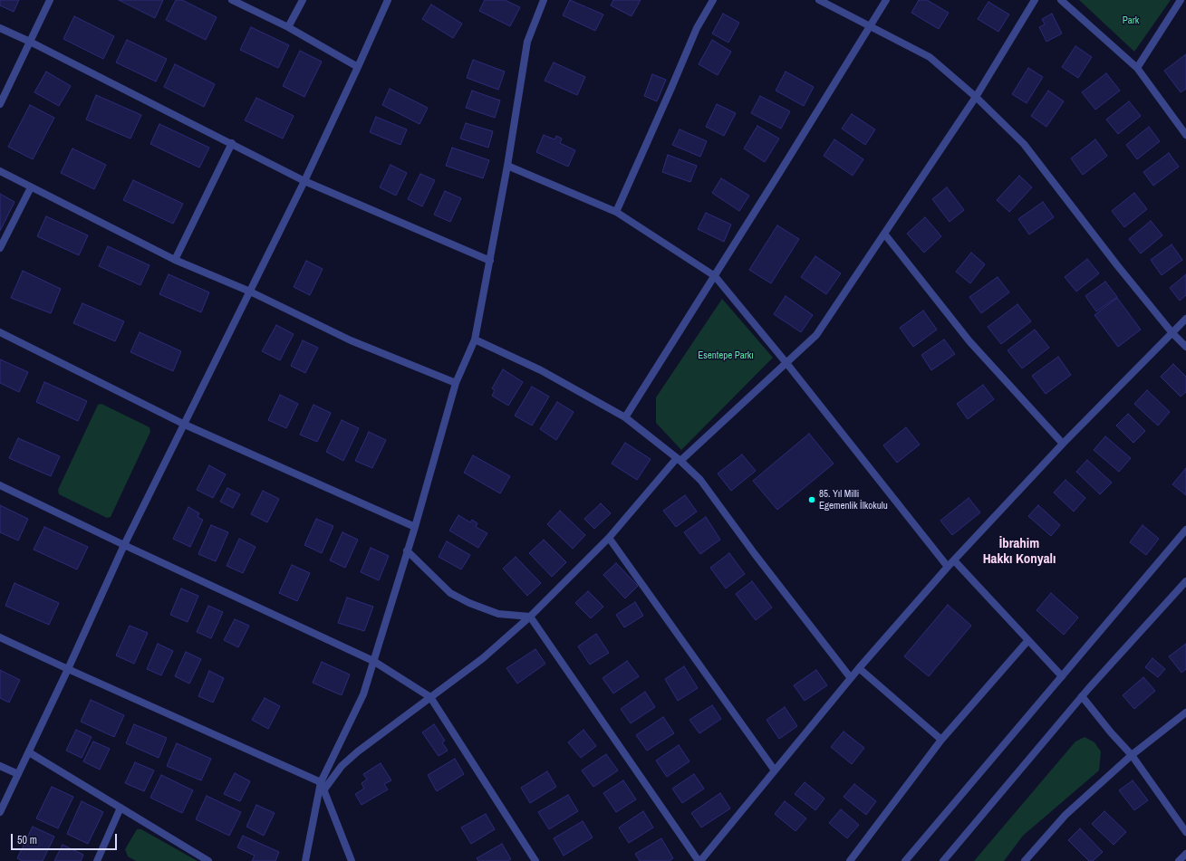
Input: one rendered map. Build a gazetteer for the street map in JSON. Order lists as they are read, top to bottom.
{
  "districts": ["İbrahim Hakkı Konyalı"],
  "parks": ["Park", "Esentepe Parkı"],
  "places": ["85. Yıl Milli Egemenlik İlkokulu"],
  "scale_bar": "50 m"
}
